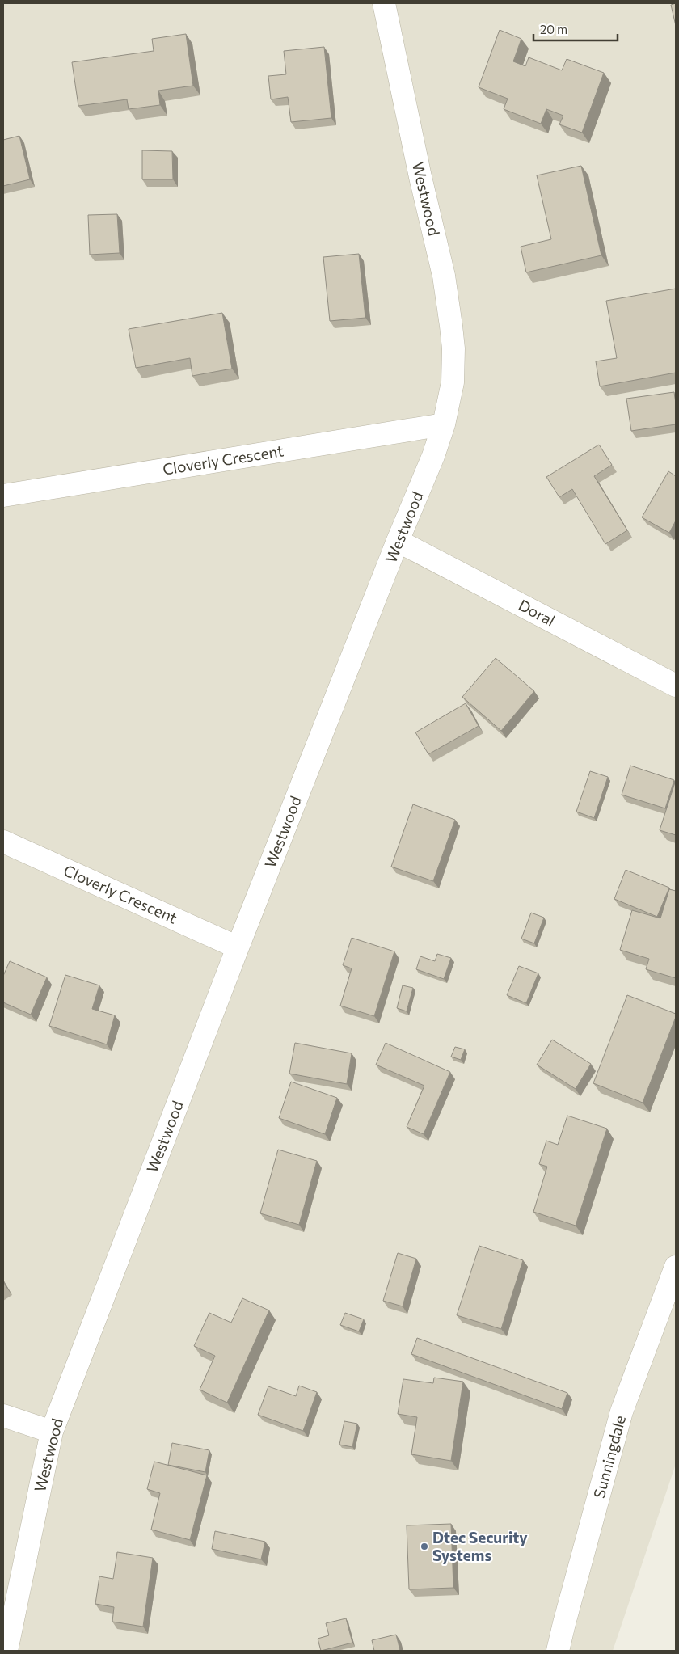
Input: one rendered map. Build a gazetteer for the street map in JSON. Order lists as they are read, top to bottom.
{
  "streets": {
    "street": [
      "Westwood",
      "Cloverly Crescent",
      "Doral",
      "Sunningdale"
    ]
  },
  "crossings": [
    ["Westwood", "Cloverly Crescent"],
    ["Westwood", "Doral"]
  ],
  "places": ["Dtec Security Systems"],
  "scale_bar": "20 m"
}
